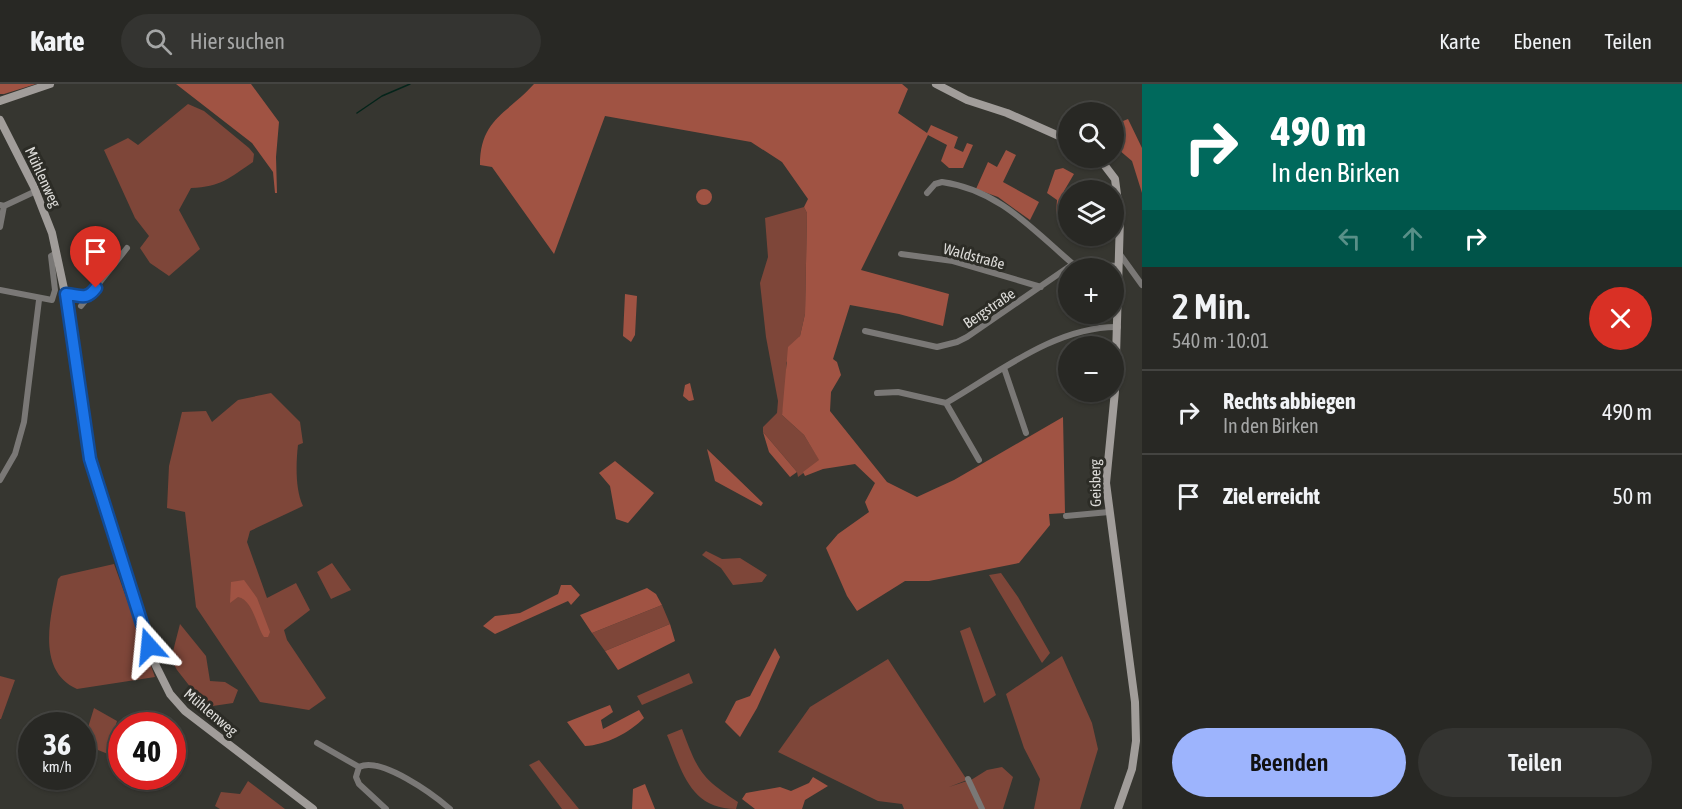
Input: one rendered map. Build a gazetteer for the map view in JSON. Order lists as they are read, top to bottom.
{
  "streets": {
    "street": [
      "Mühlenweg",
      "Waldstraße",
      "Bergstraße",
      "Geisberg"
    ]
  },
  "crossings": [
    ["Waldstraße", "Bergstraße"]
  ],
  "page": {
    "header": "Karte",
    "search": "Hier suchen",
    "nav": ["Karte", "Ebenen", "Teilen"],
    "turn": ["490 m", "In den Birken"],
    "map_buttons": ["+", "−"],
    "heading": ["2 Min.", "540 m · 10:01"],
    "list": [
      {
        "name": "Rechts abbiegen",
        "note": "In den Birken",
        "value": "490 m"
      },
      {
        "name": "Ziel erreicht",
        "value": "50 m"
      }
    ],
    "speed": "36 km/h",
    "limit": "40",
    "buttons": ["Beenden", "Teilen"]
  }
}
